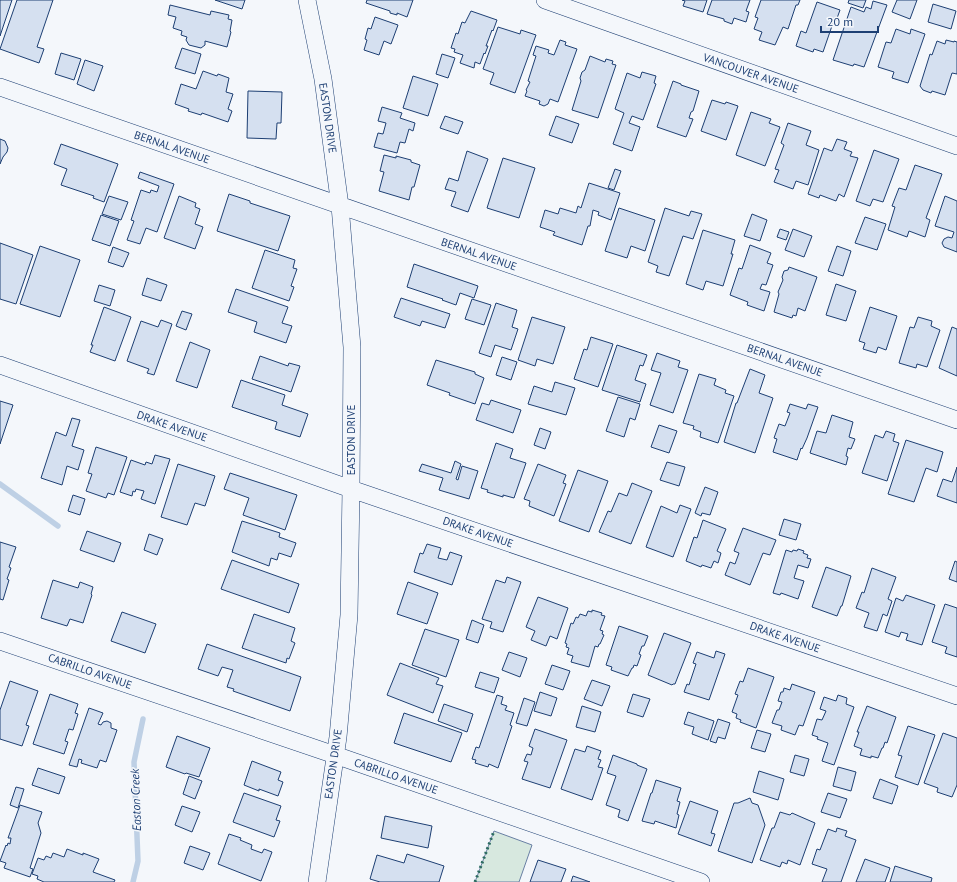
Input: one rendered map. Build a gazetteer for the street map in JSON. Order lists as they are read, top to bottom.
{
  "streets": {
    "street": [
      "VANCOUVER AVENUE",
      "EASTON DRIVE",
      "BERNAL AVENUE",
      "DRAKE AVENUE",
      "CABRILLO AVENUE"
    ]
  },
  "crossings": [
    ["EASTON DRIVE", "BERNAL AVENUE"],
    ["EASTON DRIVE", "DRAKE AVENUE"],
    ["EASTON DRIVE", "CABRILLO AVENUE"]
  ],
  "water": ["Easton Creek"],
  "scale_bar": "20 m"
}
